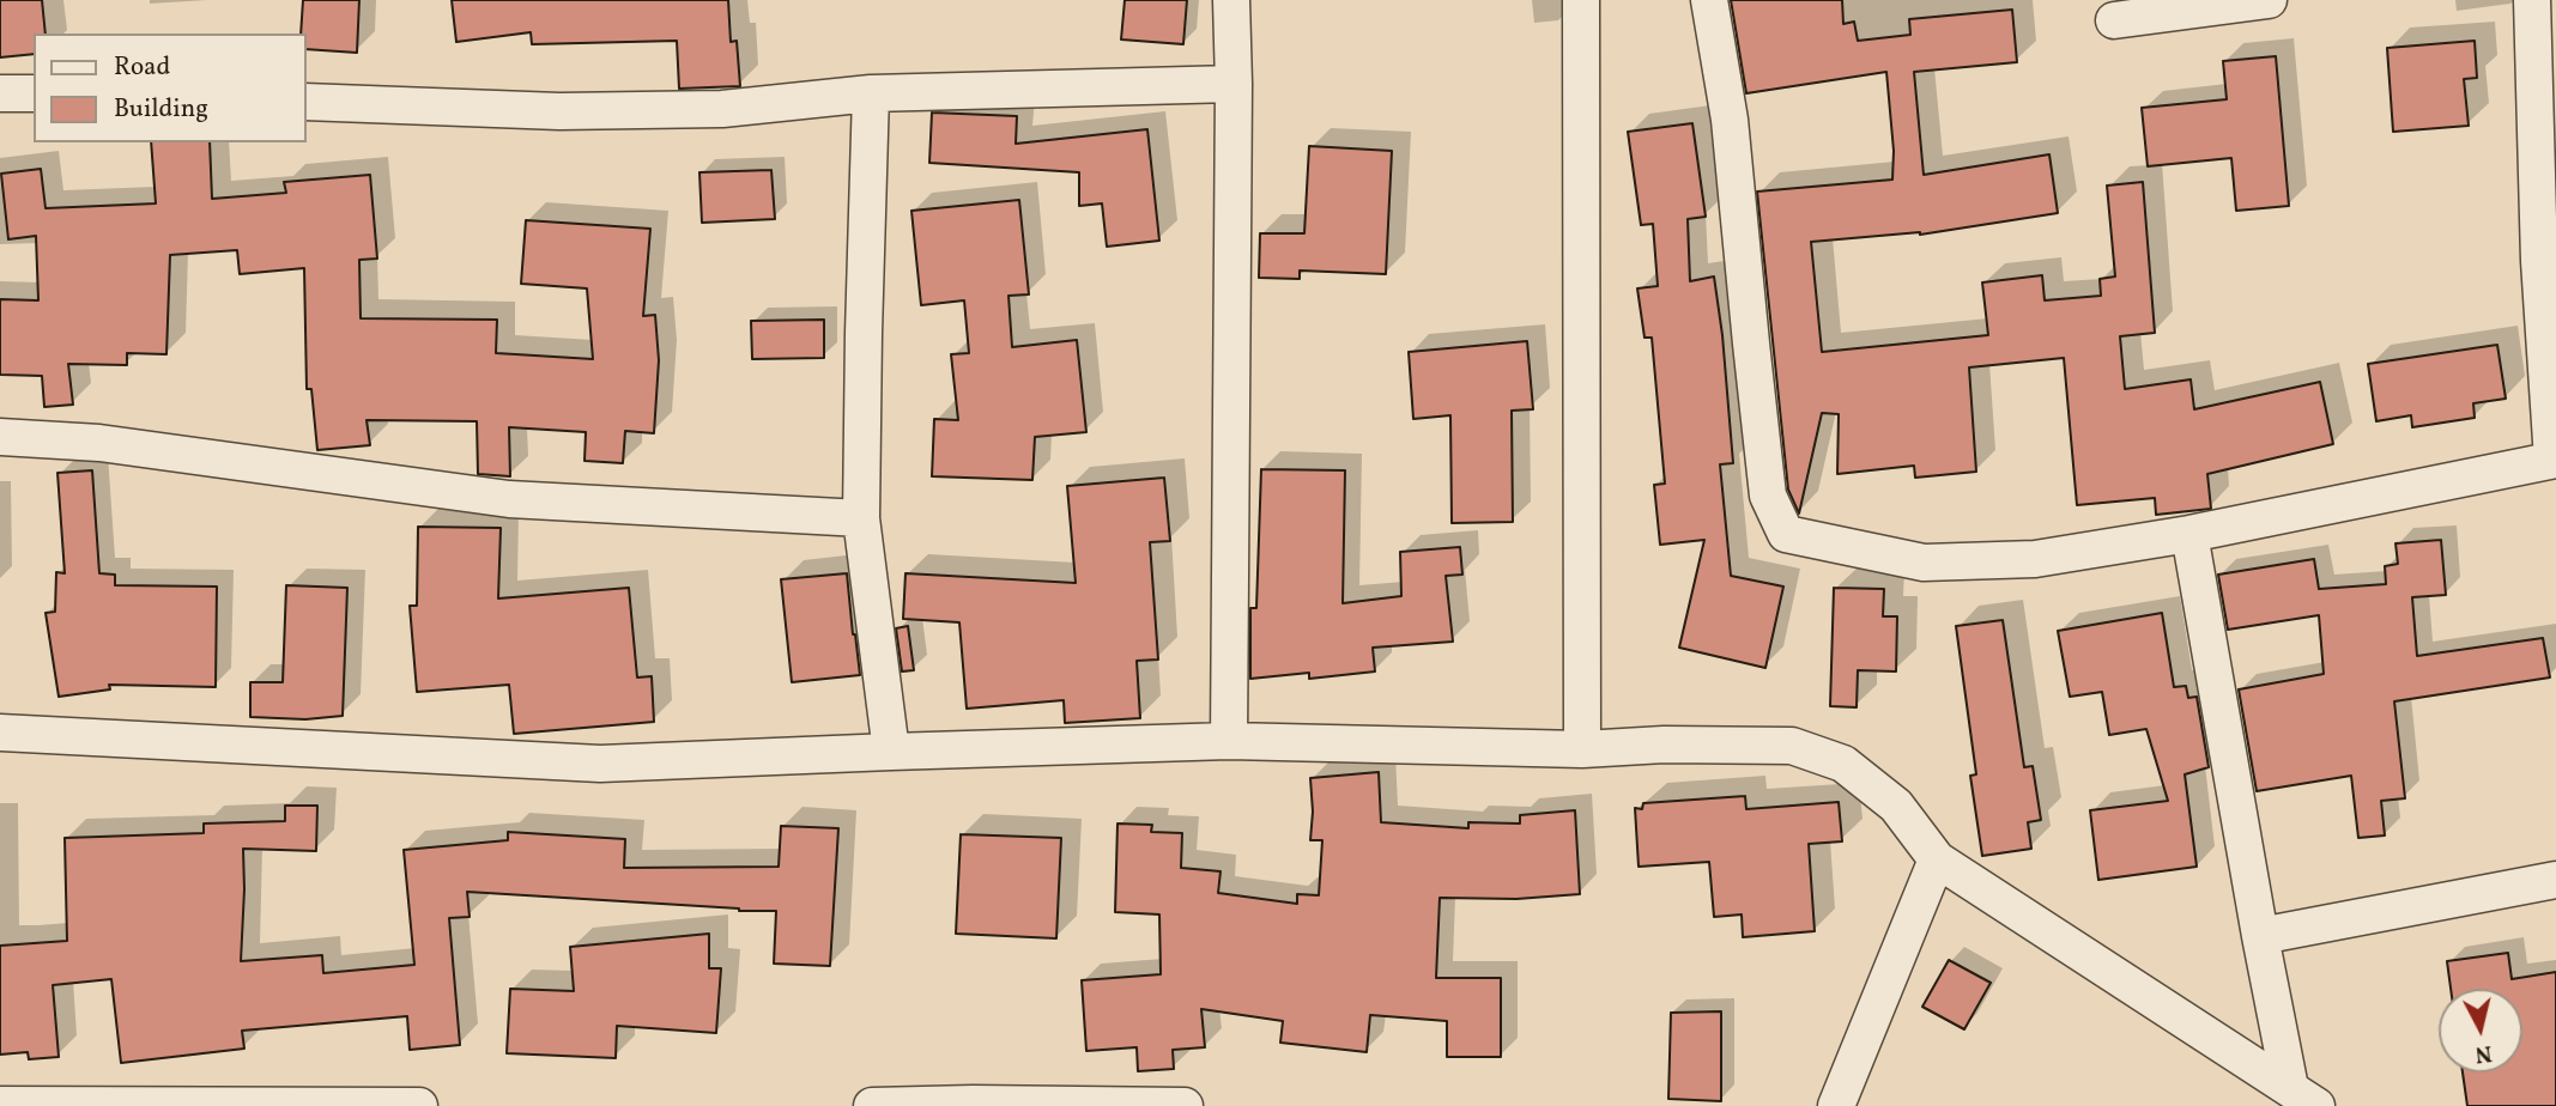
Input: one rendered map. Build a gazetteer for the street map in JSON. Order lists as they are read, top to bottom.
{
  "legend": ["Road", "Building"],
  "north": "bottom"
}
